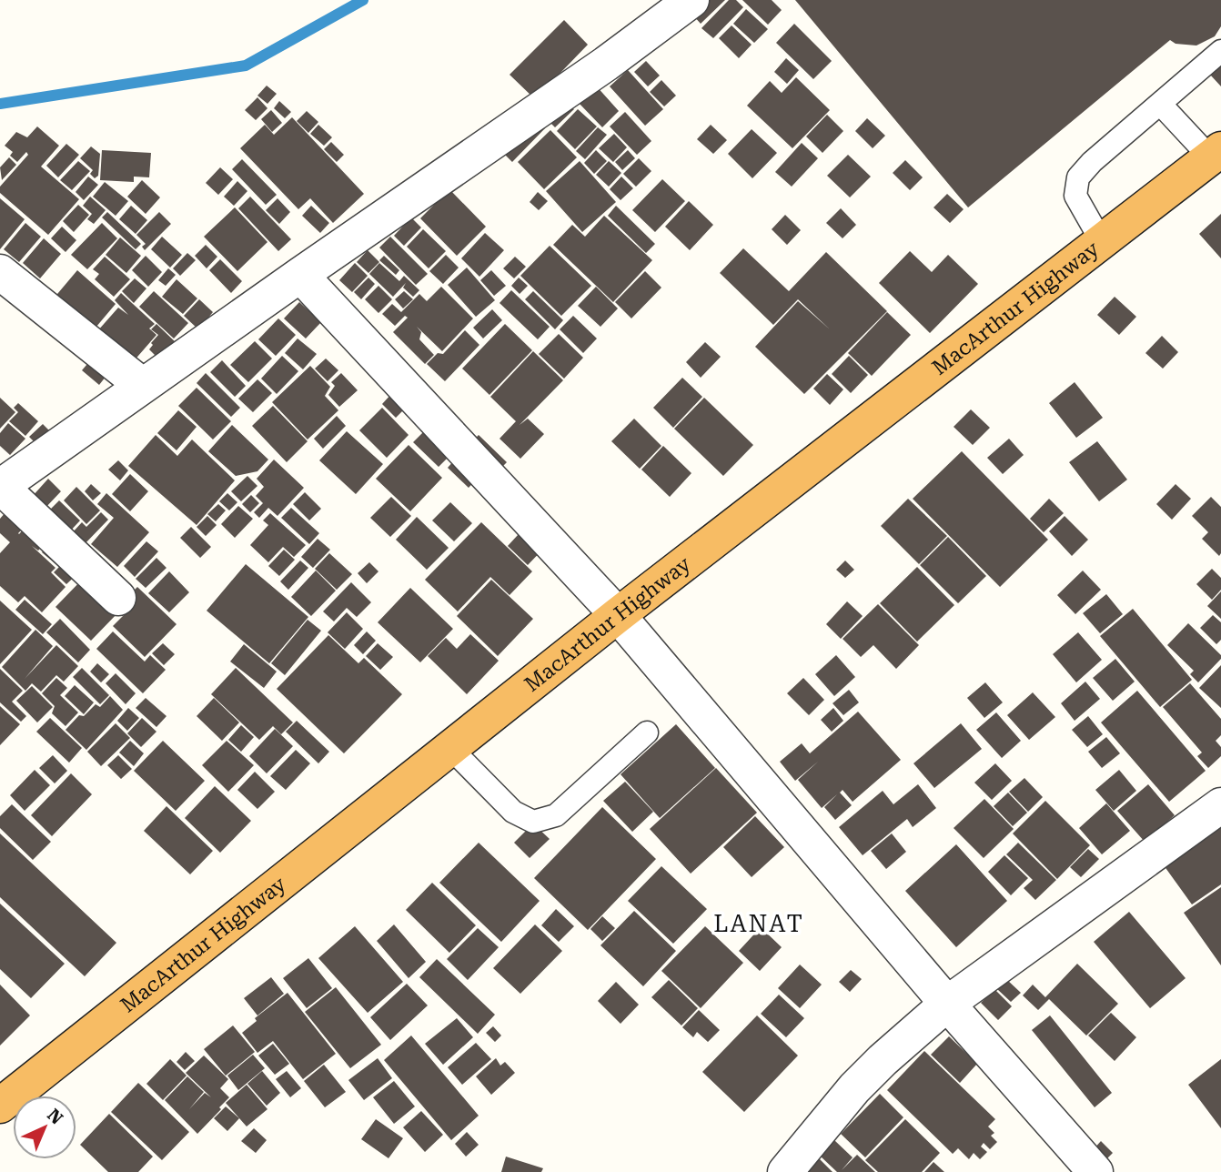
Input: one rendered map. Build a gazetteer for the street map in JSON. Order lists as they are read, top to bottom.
{
  "streets": {
    "highway": ["MacArthur Highway"]
  },
  "districts": ["LANAT"],
  "north": "top right"
}
